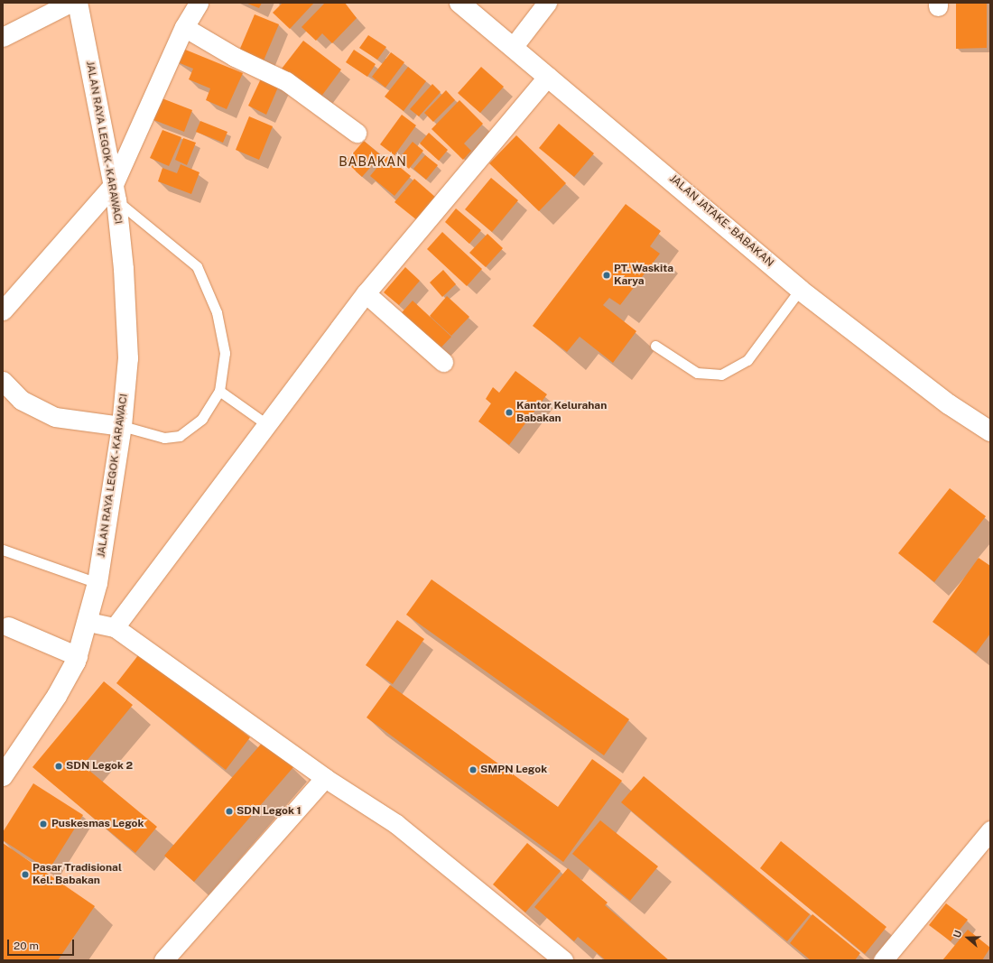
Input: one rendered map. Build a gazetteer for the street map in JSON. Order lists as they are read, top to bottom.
{
  "streets": {
    "main road": ["JALAN RAYA LEGOK - KARAWACI", "JALAN JATAKE - BABAKAN"]
  },
  "districts": ["BABAKAN"],
  "places": [
    "PT. Waskita Karya",
    "Kantor Kelurahan Babakan",
    "SDN Legok 2",
    "SMPN Legok",
    "SDN Legok 1",
    "Puskesmas Legok",
    "Pasar Tradisional Kel. Babakan"
  ],
  "scale_bar": "20 m",
  "north": "left"
}
